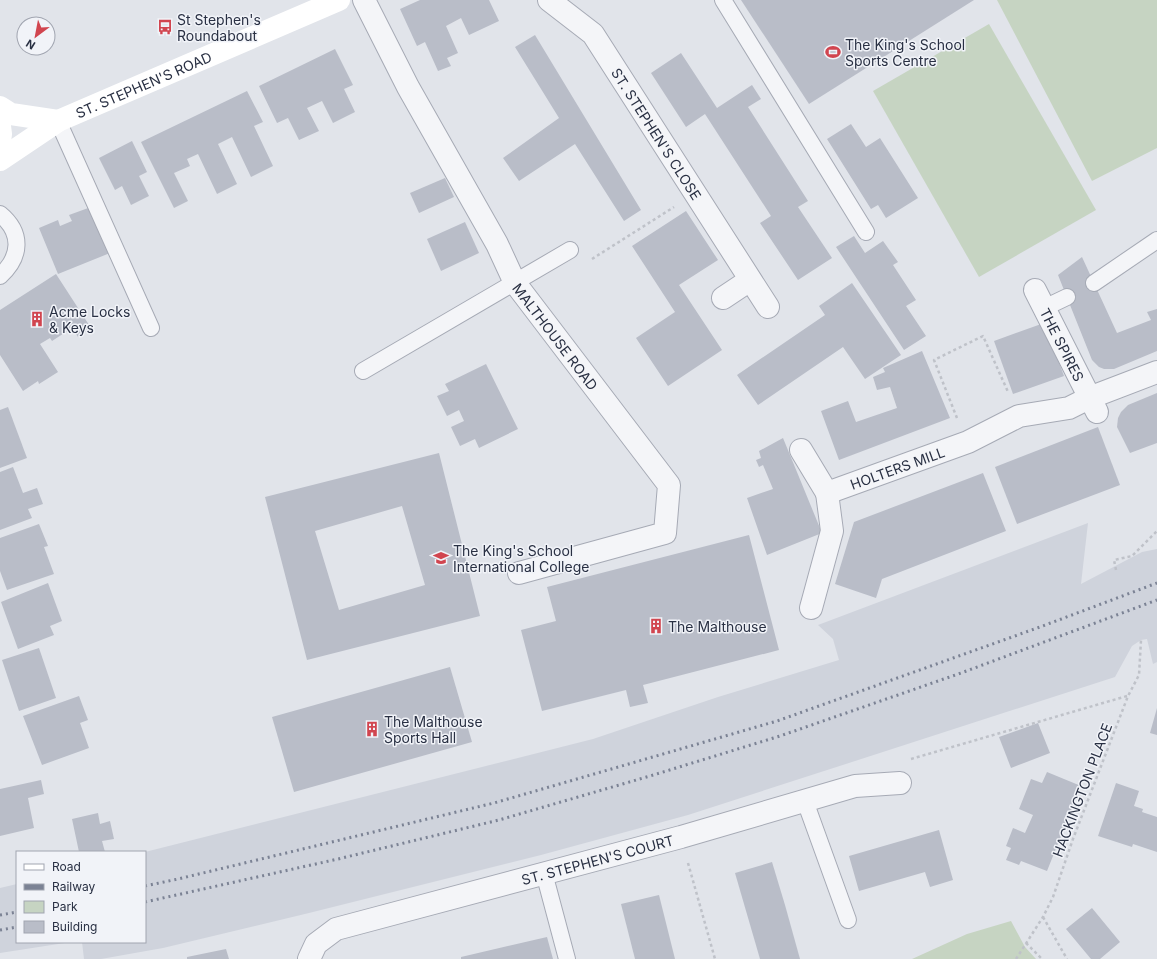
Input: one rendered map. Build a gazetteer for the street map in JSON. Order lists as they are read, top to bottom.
{
  "streets": {
    "main road": ["ST. STEPHEN'S ROAD"],
    "street": [
      "ST. STEPHEN'S CLOSE",
      "MALTHOUSE ROAD",
      "THE SPIRES",
      "HOLTERS MILL",
      "ST. STEPHEN'S COURT"
    ],
    "path": ["HACKINGTON PLACE"]
  },
  "crossings": [
    ["THE SPIRES", "HOLTERS MILL"]
  ],
  "places": {
    "bus stop": ["St Stephen's Roundabout"],
    "sports": ["The King's School Sports Centre"],
    "building": ["Acme Locks & Keys", "The Malthouse", "The Malthouse Sports Hall"],
    "school or university": ["The King's School International College"]
  },
  "legend": [
    "Road",
    "Railway",
    "Park",
    "Building"
  ],
  "north": "bottom left"
}
